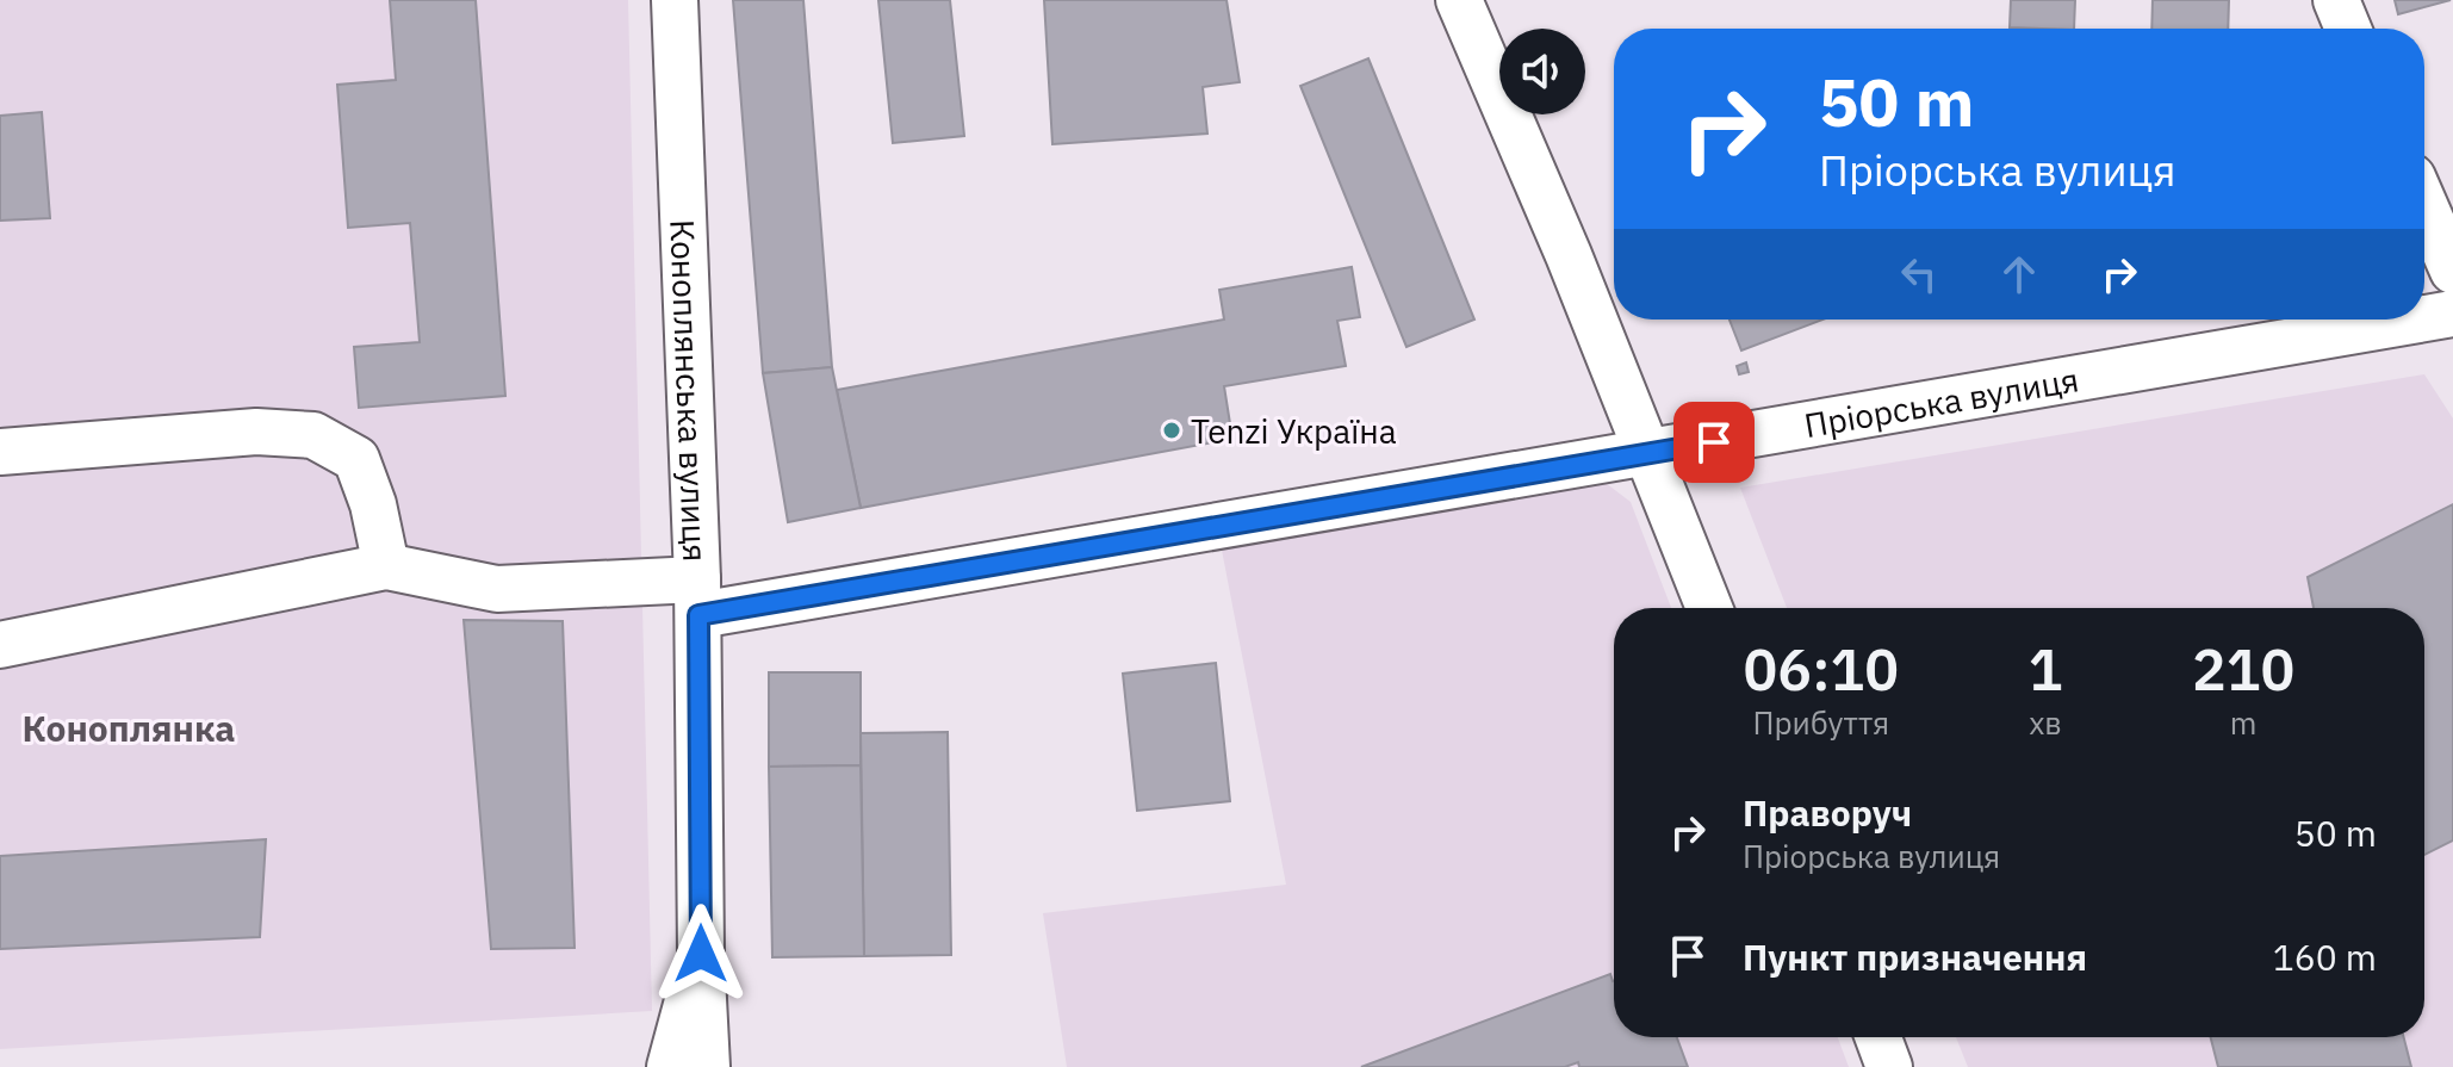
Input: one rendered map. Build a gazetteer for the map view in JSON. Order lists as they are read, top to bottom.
{
  "streets": {
    "street": ["Коноплянська вулиця", "Пріорська вулиця"]
  },
  "crossings": [
    ["Коноплянська вулиця", "Пріорська вулиця"]
  ],
  "districts": ["Коноплянка"],
  "places": ["Tenzi Україна"],
  "page": {
    "turn": ["50 m", "Пріорська вулиця"],
    "eta": [
      "06:10",
      "Прибуття",
      "1",
      "хв",
      "210",
      "m"
    ],
    "list": [
      {
        "name": "Праворуч",
        "note": "Пріорська вулиця",
        "value": "50 m"
      },
      {
        "name": "Пункт призначення",
        "value": "160 m"
      }
    ]
  }
}
